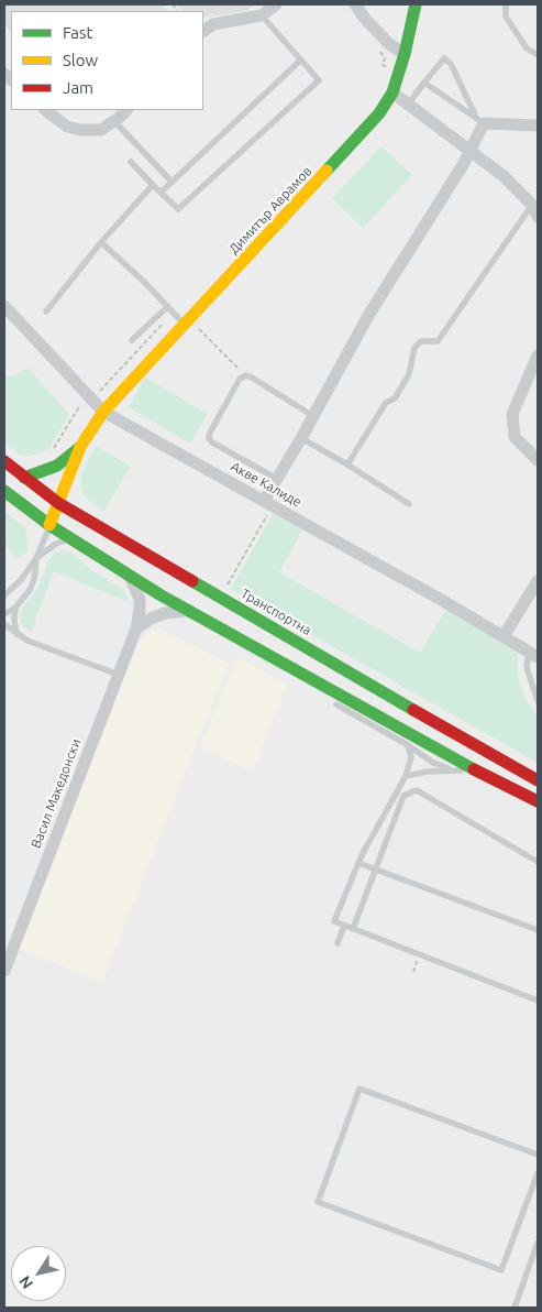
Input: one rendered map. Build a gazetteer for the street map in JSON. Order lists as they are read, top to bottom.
{
  "streets": {
    "main road": ["Димитър Аврамов", "Транспортна"],
    "street": ["Акве Калиде", "Васил Македонски"]
  },
  "crossings": [
    ["Димитър Аврамов", "Акве Калиде"]
  ],
  "legend": ["Fast", "Slow", "Jam"],
  "north": "bottom left"
}
